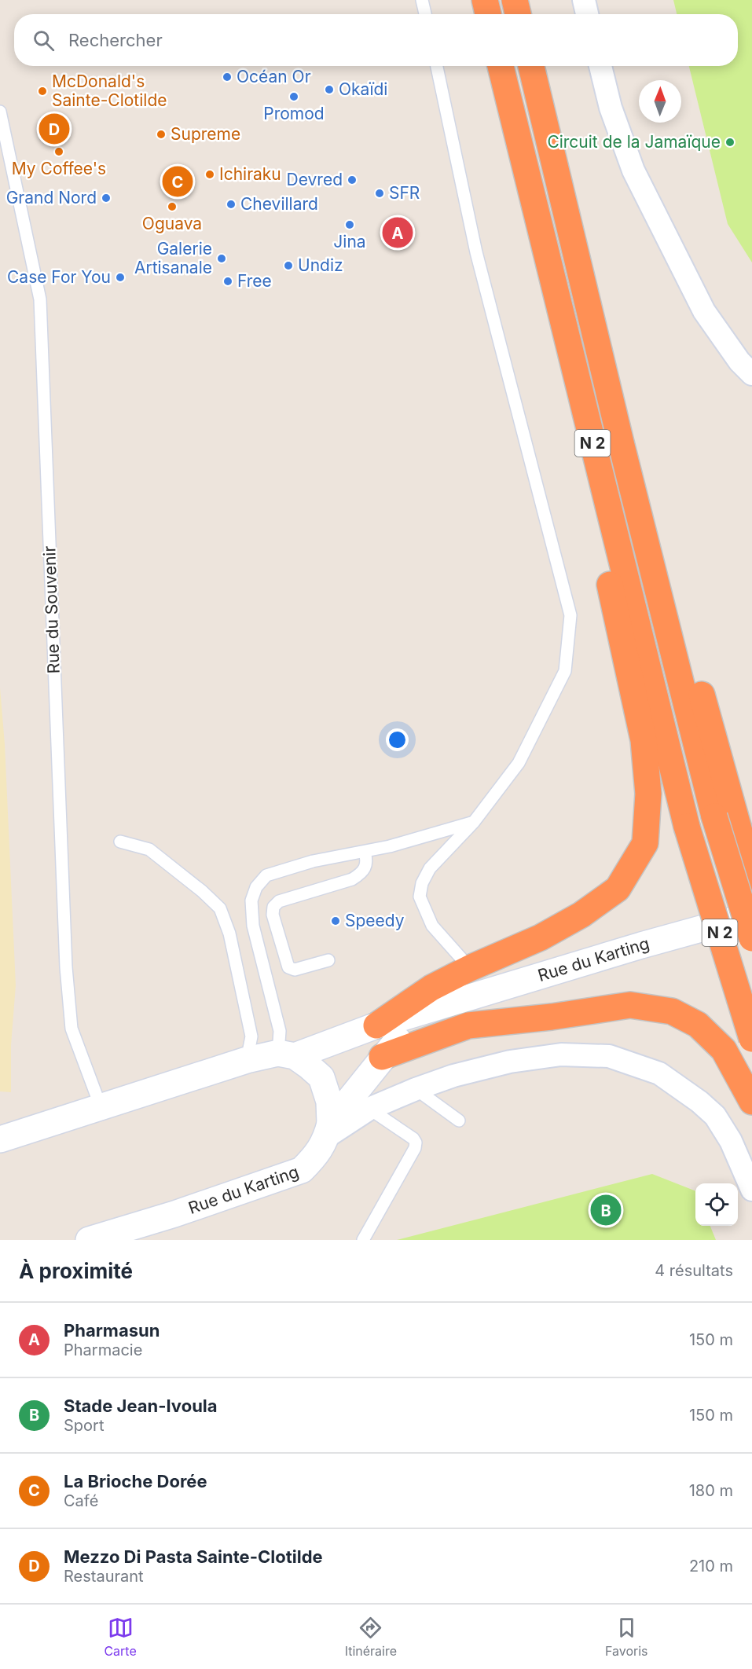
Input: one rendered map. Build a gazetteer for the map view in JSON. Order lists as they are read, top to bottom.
{
  "streets": {
    "highway": ["N 2"],
    "main road": ["Rue du Karting"],
    "lane": ["Rue du Souvenir"]
  },
  "crossings": [
    ["Rue du Souvenir", "Rue du Karting"]
  ],
  "places": [
    "Océan Or",
    "Okaïdi",
    "McDonald's Sainte-Clotilde",
    "Promod",
    "Supreme",
    "Circuit de la Jamaïque",
    "My Coffee's",
    "Ichiraku",
    "Devred",
    "SFR",
    "Grand Nord",
    "Chevillard",
    "Oguava",
    "Jina",
    "Galerie Artisanale",
    "Undiz",
    "Case For You",
    "Free",
    "Speedy"
  ],
  "north": "top",
  "page": {
    "search": "Rechercher",
    "pins": [
      "D",
      "C",
      "A",
      "B"
    ],
    "heading": ["À proximité", "4 résultats"],
    "list": [
      {
        "mark": "A",
        "name": "Pharmasun",
        "note": "Pharmacie",
        "value": "150 m"
      },
      {
        "mark": "B",
        "name": "Stade Jean-Ivoula",
        "note": "Sport",
        "value": "150 m"
      },
      {
        "mark": "C",
        "name": "La Brioche Dorée",
        "note": "Café",
        "value": "180 m"
      },
      {
        "mark": "D",
        "name": "Mezzo Di Pasta Sainte-Clotilde",
        "note": "Restaurant",
        "value": "210 m"
      }
    ],
    "nav": ["Carte", "Itinéraire", "Favoris"]
  }
}
